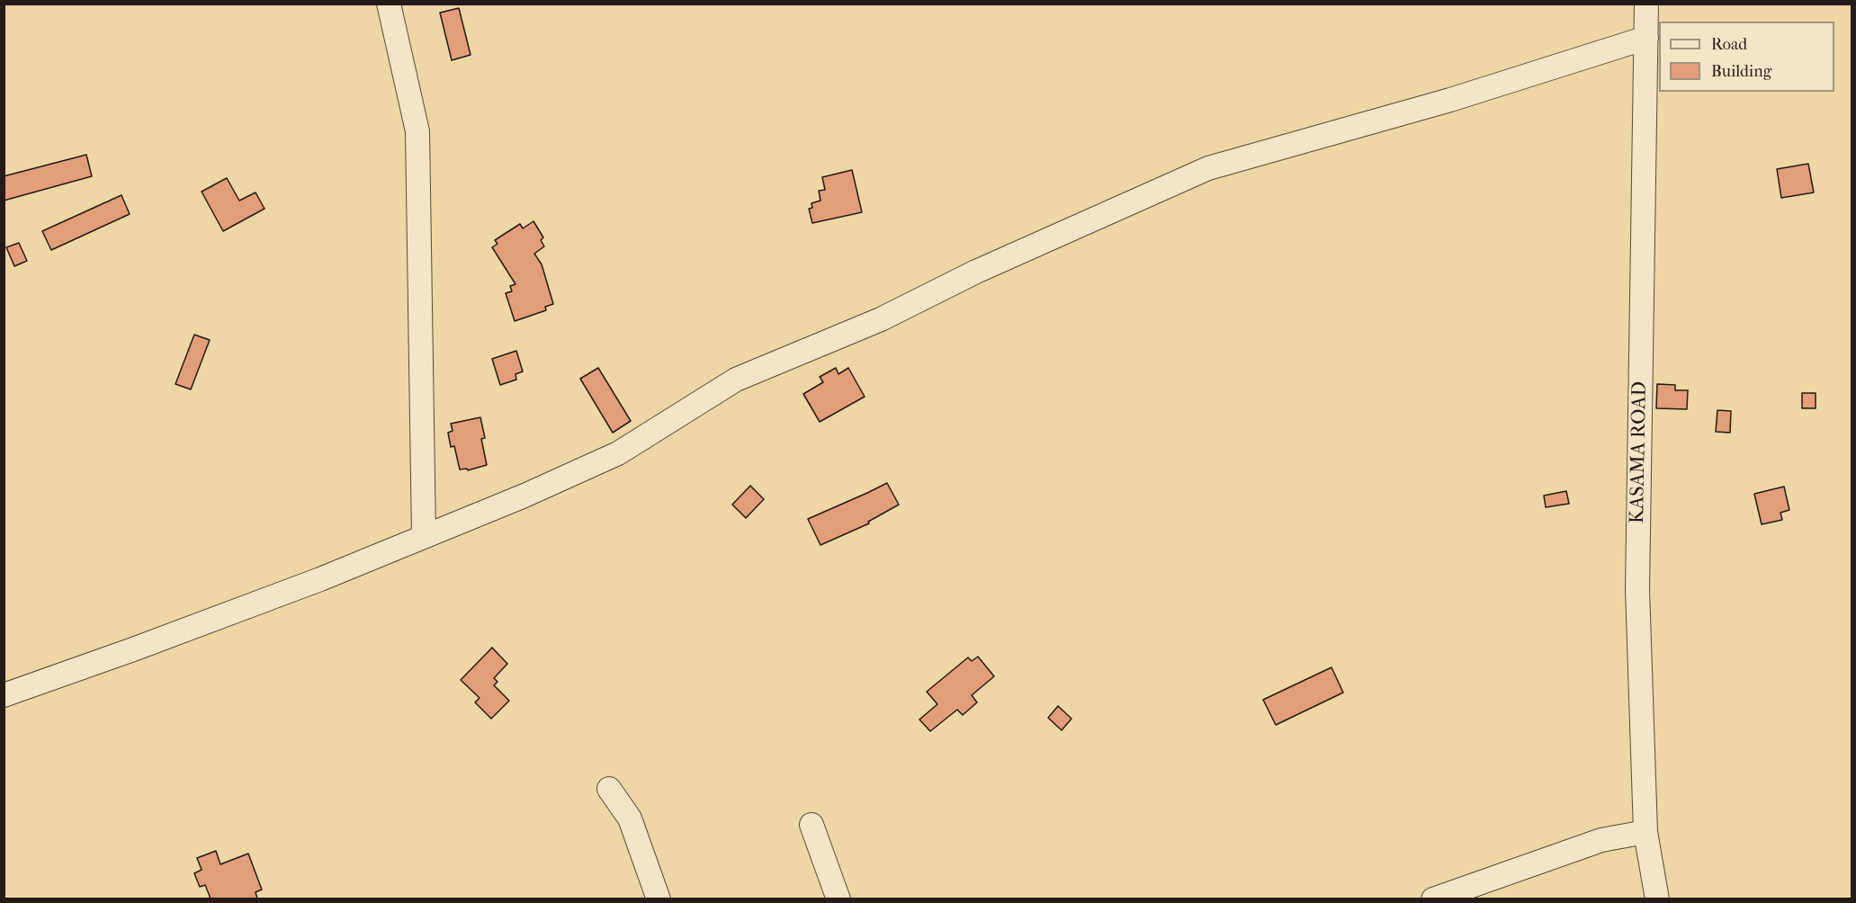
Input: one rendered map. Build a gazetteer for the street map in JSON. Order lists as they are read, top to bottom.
{
  "streets": {
    "street": ["KASAMA ROAD"]
  },
  "legend": ["Road", "Building"]
}
